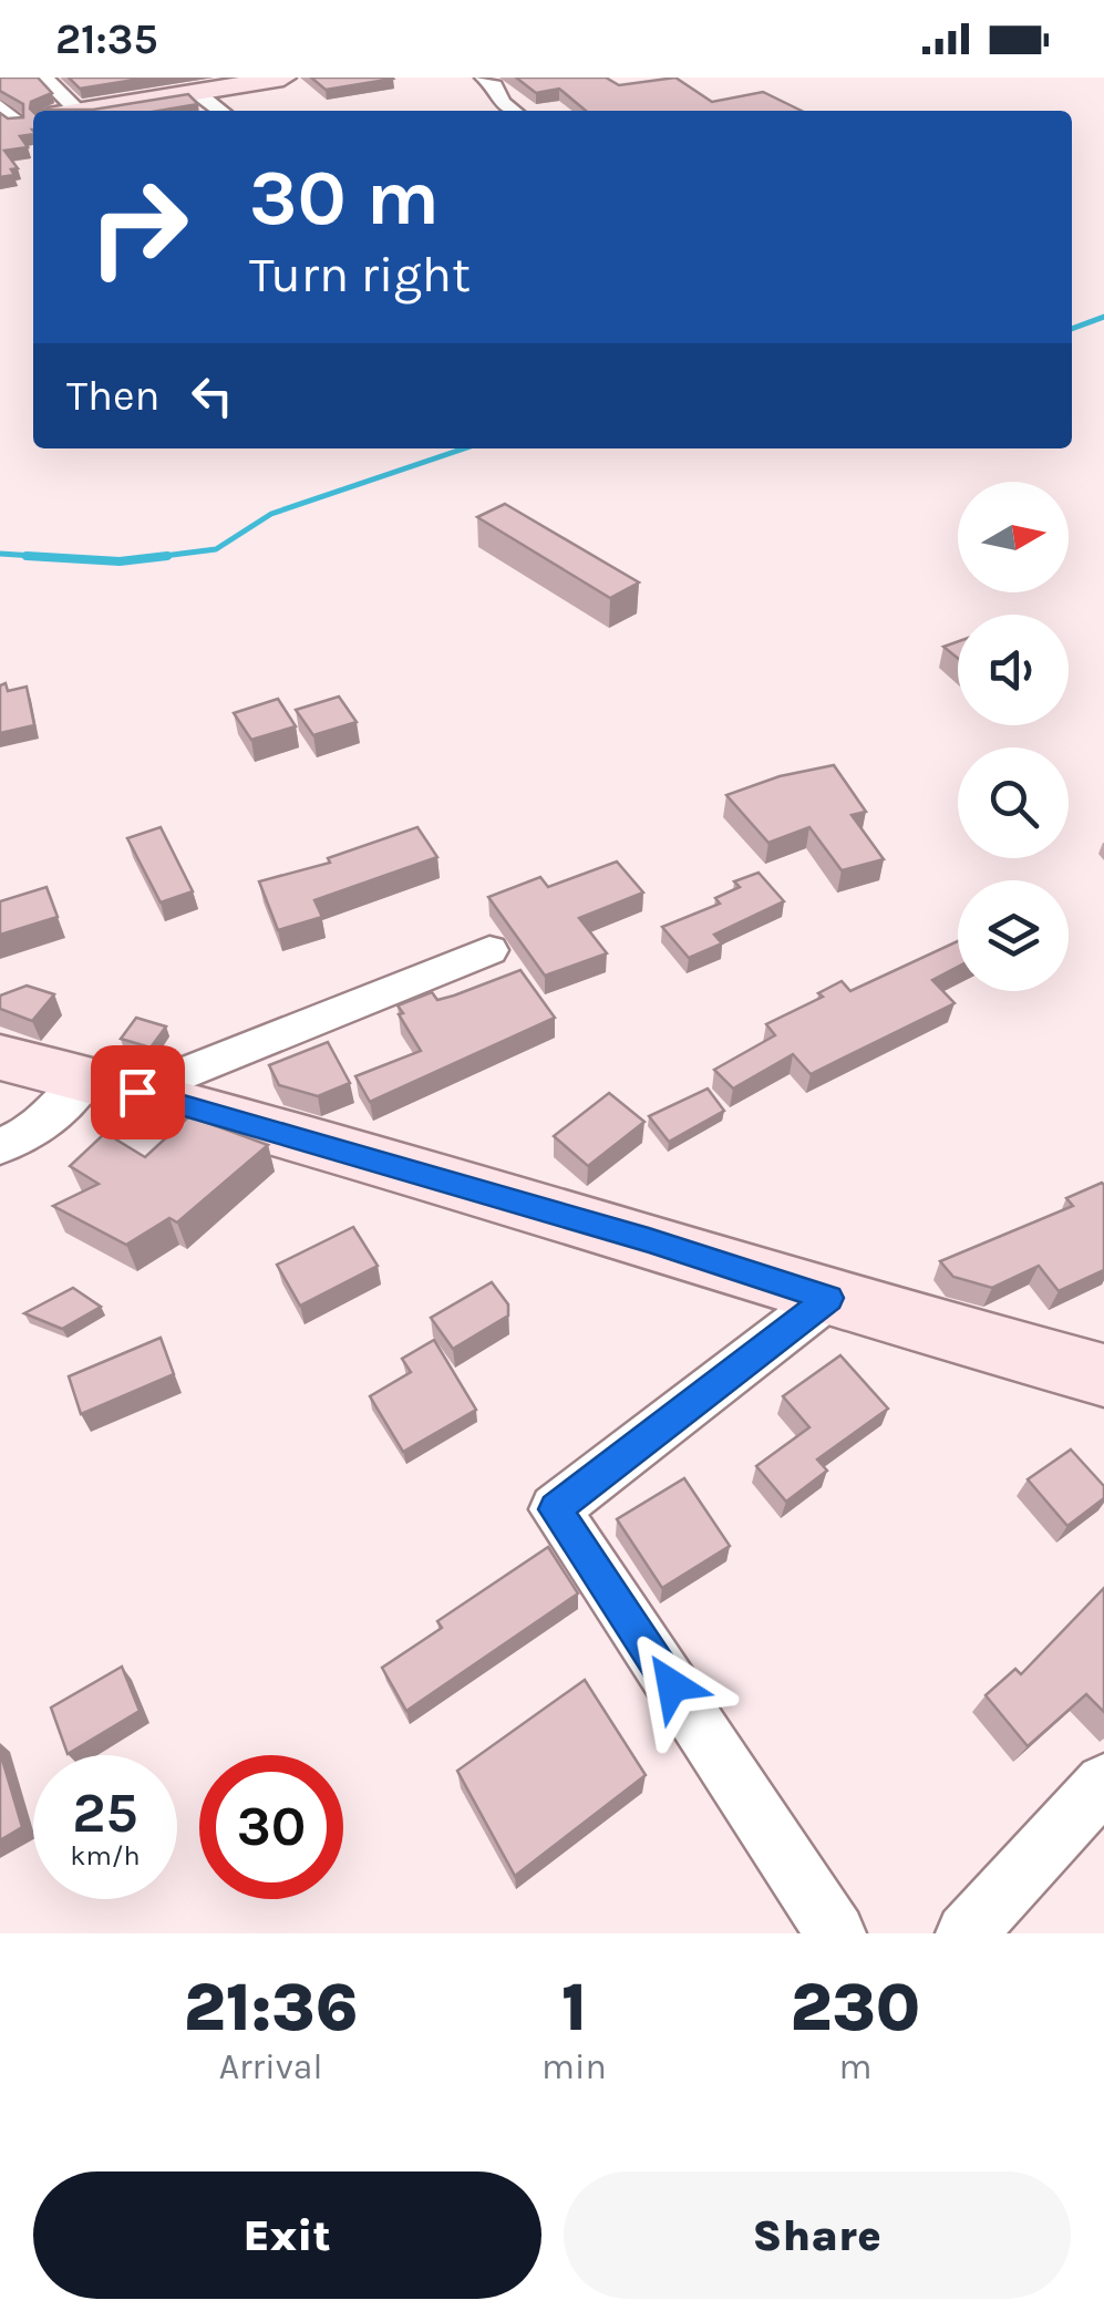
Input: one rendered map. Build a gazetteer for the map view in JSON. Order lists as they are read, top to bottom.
{
  "north": "right",
  "page": {
    "status": "21:35",
    "turn": ["30 m", "Turn right"],
    "then": "Then",
    "speed": "25 km/h",
    "limit": "30",
    "eta": [
      "21:36",
      "Arrival",
      "1",
      "min",
      "230",
      "m"
    ],
    "buttons": ["Exit", "Share"]
  }
}
